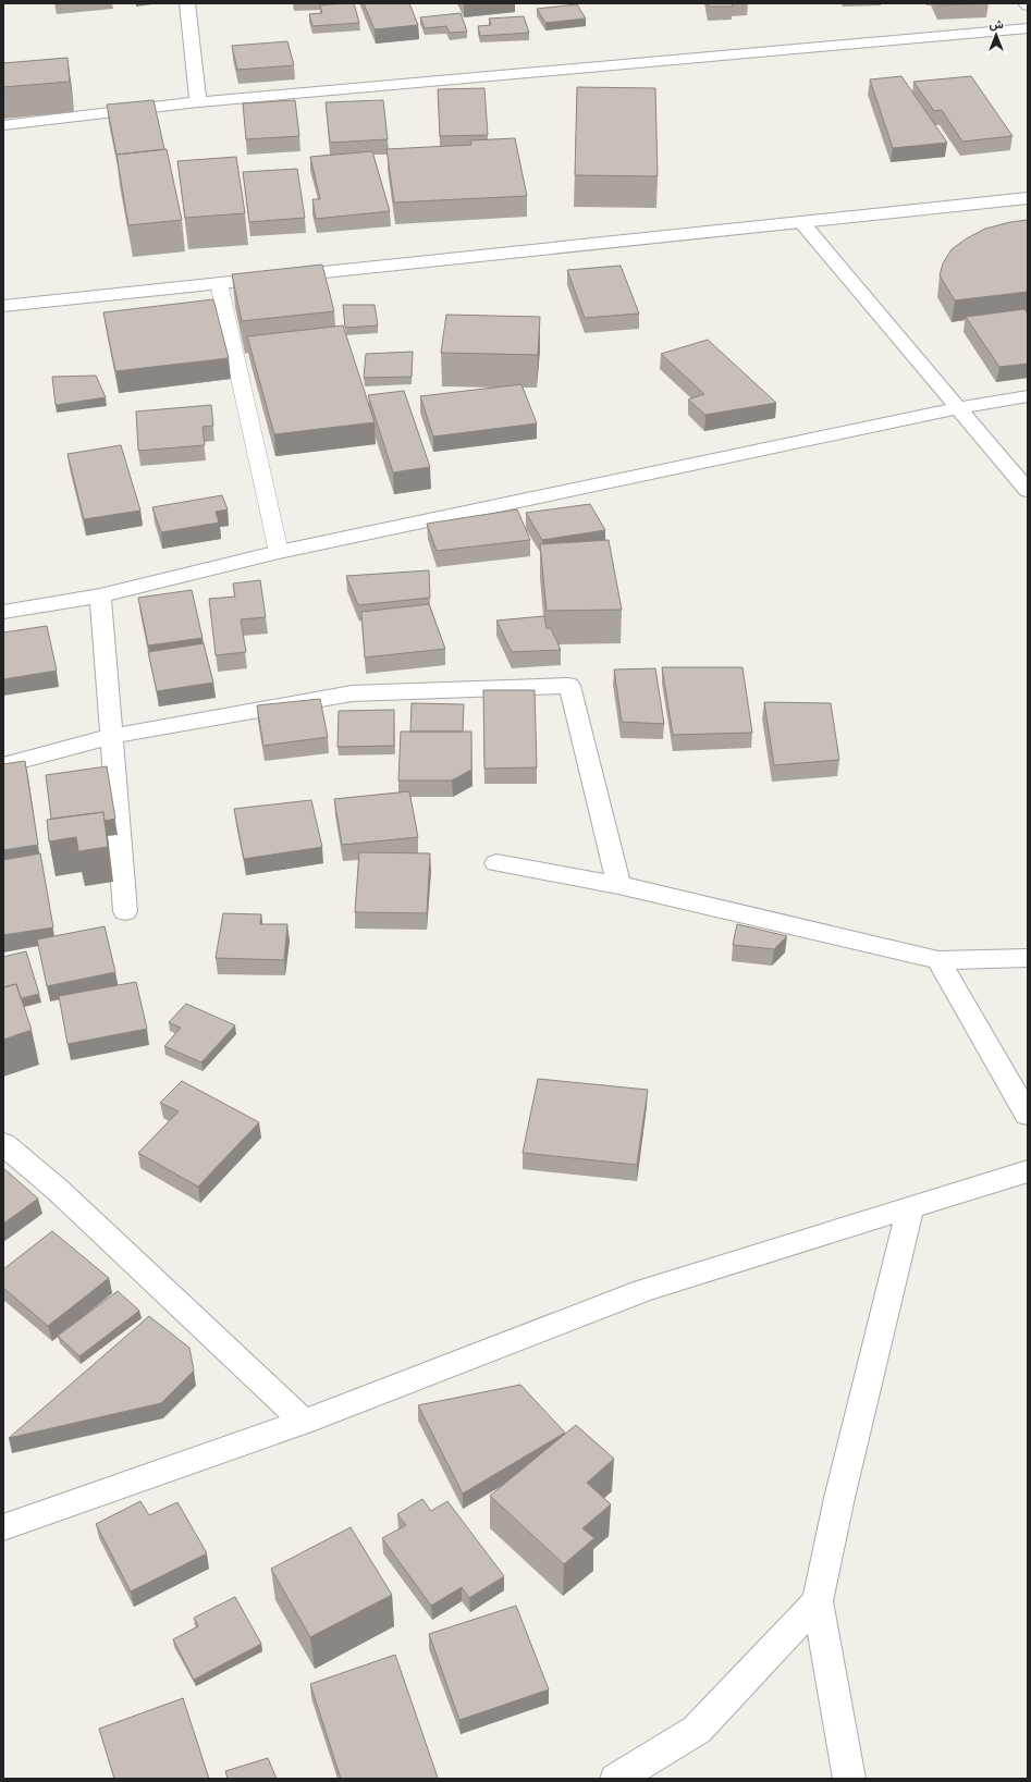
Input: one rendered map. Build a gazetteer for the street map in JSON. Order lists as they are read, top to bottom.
{
  "north": "top"
}
